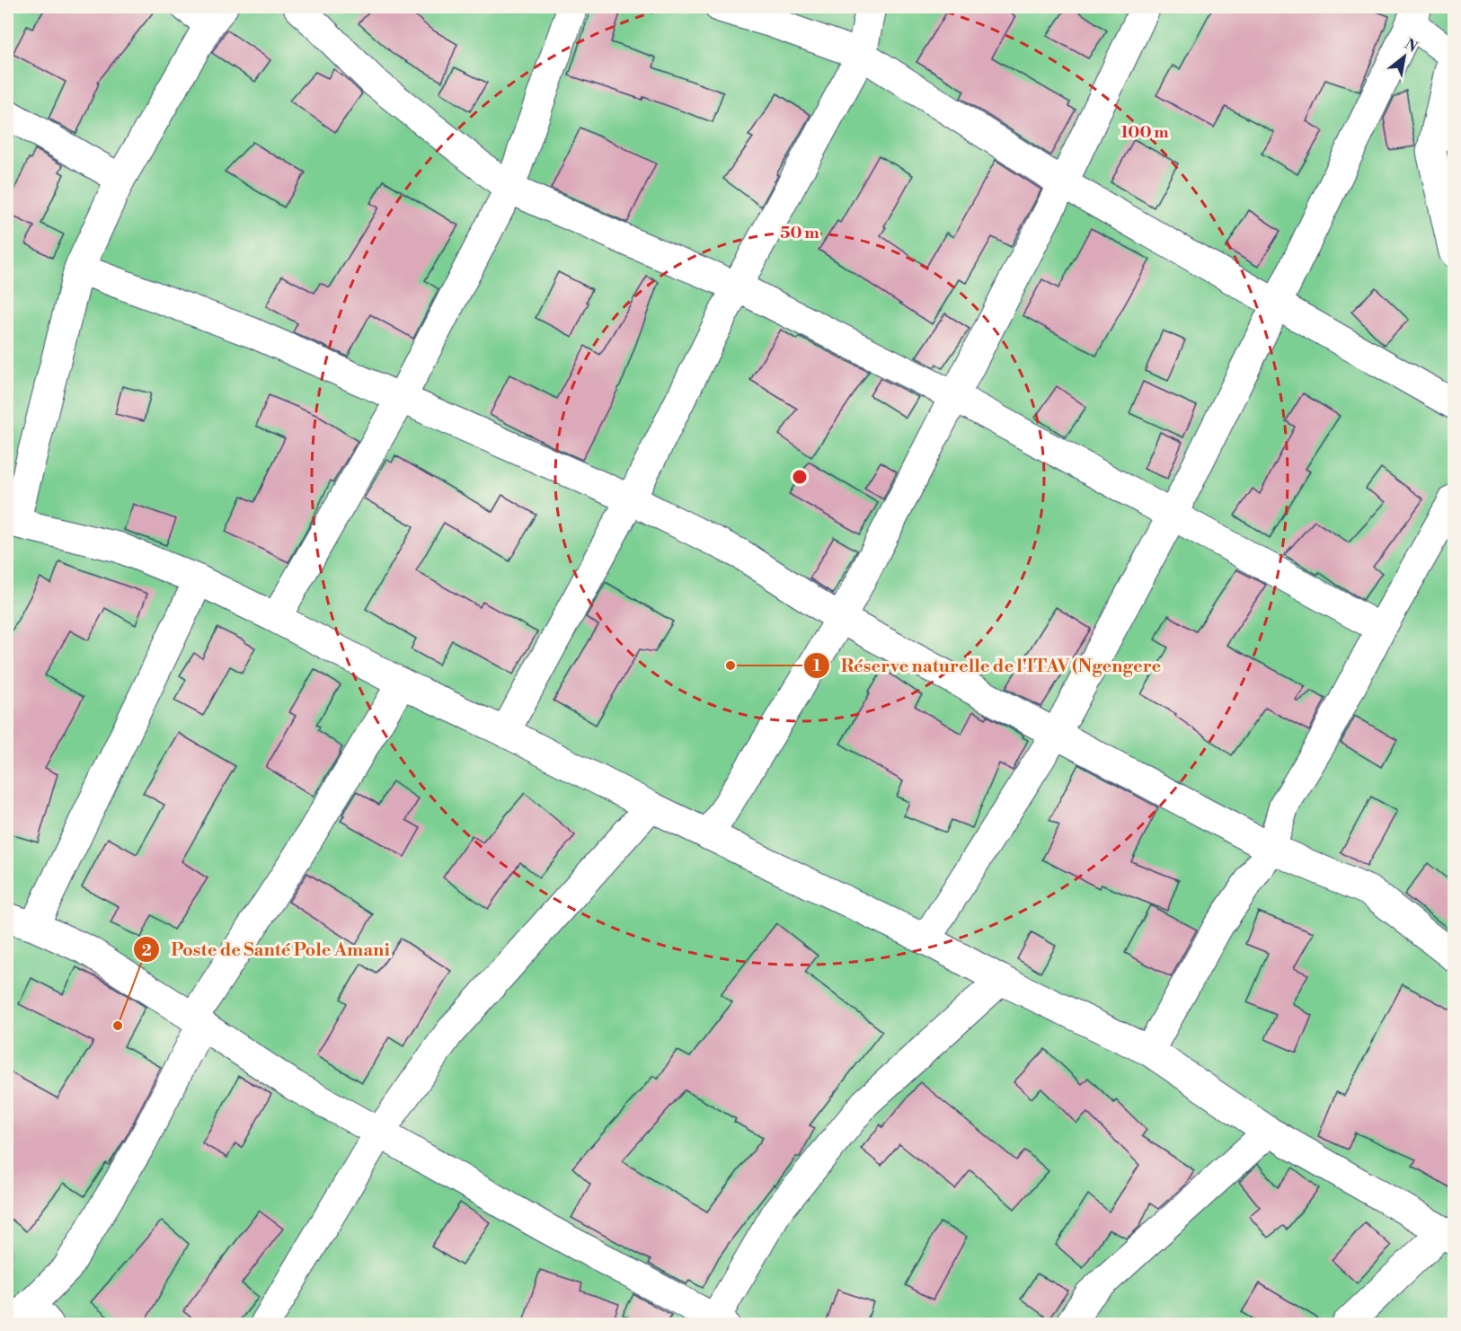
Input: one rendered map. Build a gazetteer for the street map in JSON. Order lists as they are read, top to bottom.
{
  "places": ["Réserve naturelle de l'ITAV (Ngengere", "Poste de Santé Pole Amani"],
  "north": "top right",
  "rings": ["100 m", "50 m"]
}
